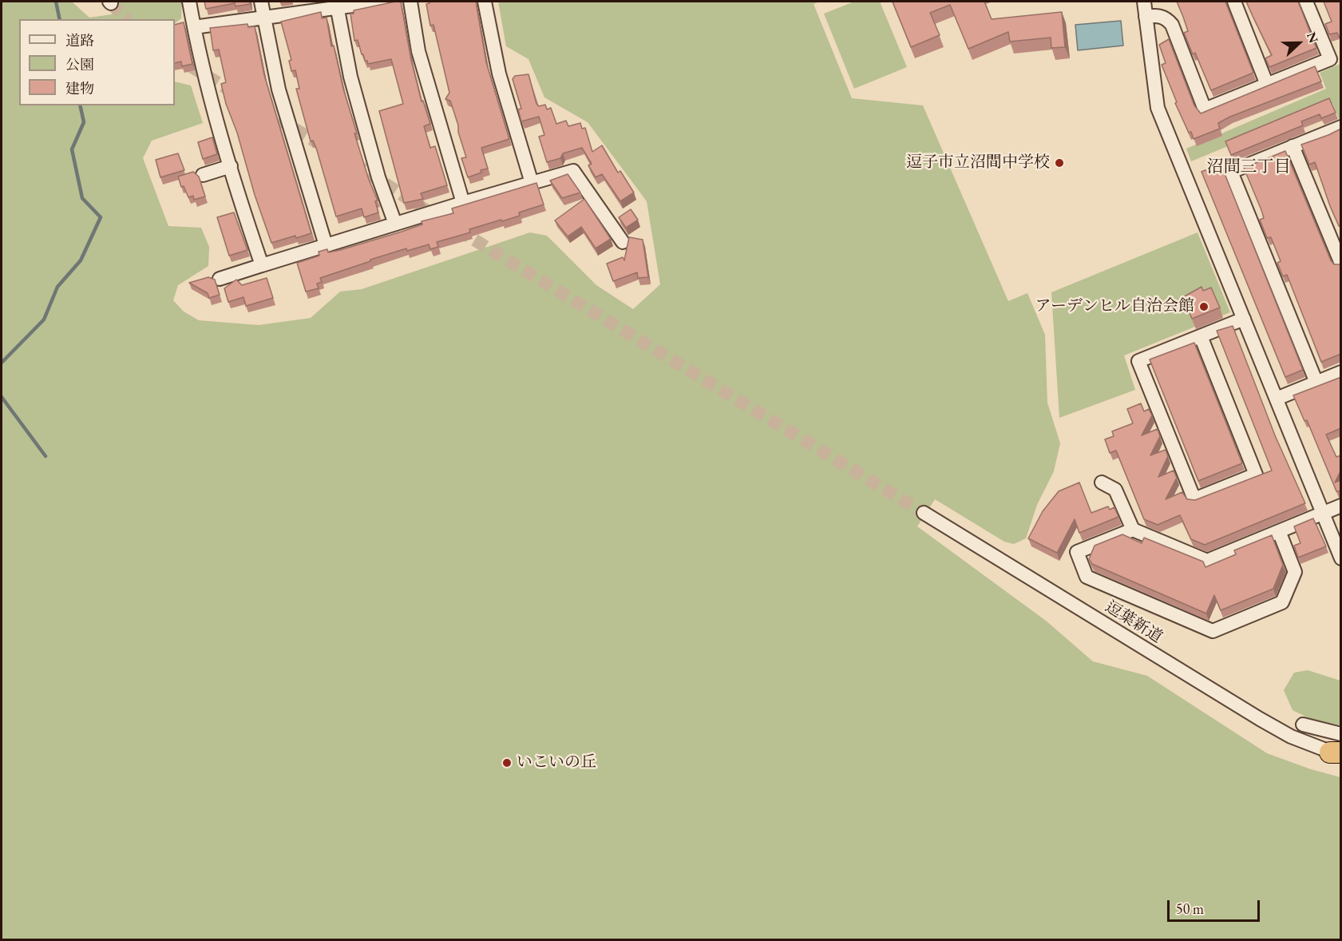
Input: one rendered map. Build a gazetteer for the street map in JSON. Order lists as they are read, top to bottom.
{
  "streets": {
    "street": ["逗葉新道"]
  },
  "districts": ["沼間三丁目"],
  "places": ["逗子市立沼間中学校", "アーデンヒル自治会館", "いこいの丘"],
  "legend": ["道路", "公園", "建物"],
  "scale_bar": "50 m",
  "north": "right"
}
